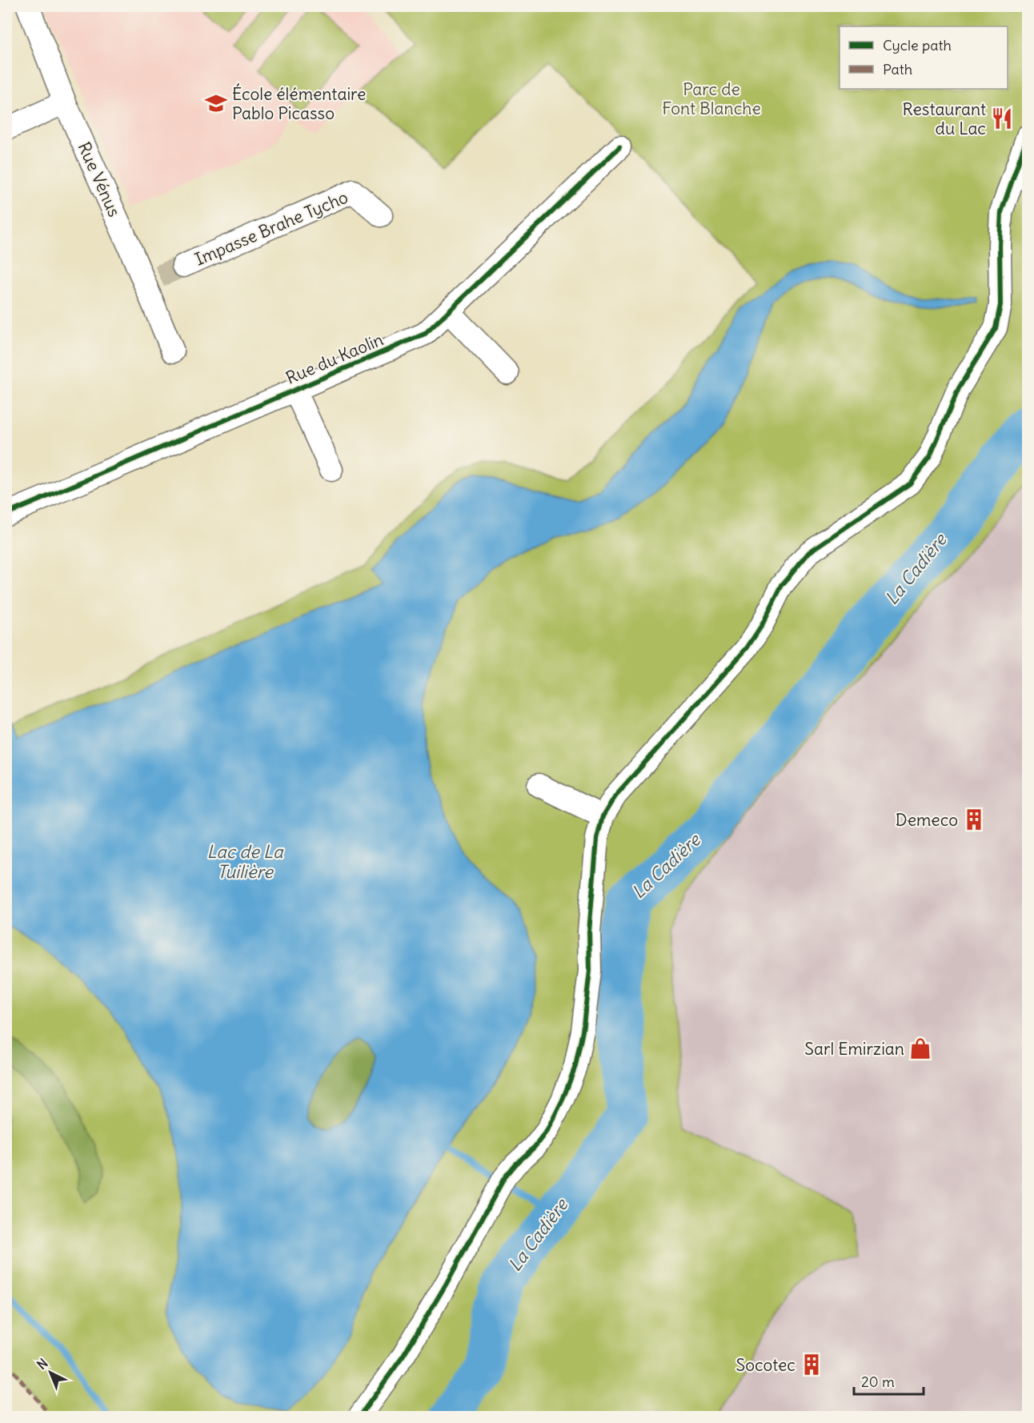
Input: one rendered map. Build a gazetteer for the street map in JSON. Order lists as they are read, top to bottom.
{
  "streets": {
    "street": ["Rue Vénus", "Impasse Brahe Tycho", "Rue du Kaolin"]
  },
  "water": ["La Cadière", "Lac de La Tuilière"],
  "parks": ["Parc de Font Blanche"],
  "places": {
    "school or university": ["École élémentaire Pablo Picasso"],
    "restaurant": ["Restaurant du Lac"],
    "building": ["Demeco", "Socotec"],
    "shop": ["Sarl Emirzian"]
  },
  "legend": ["Cycle path", "Path"],
  "scale_bar": "20 m",
  "north": "top left"
}
